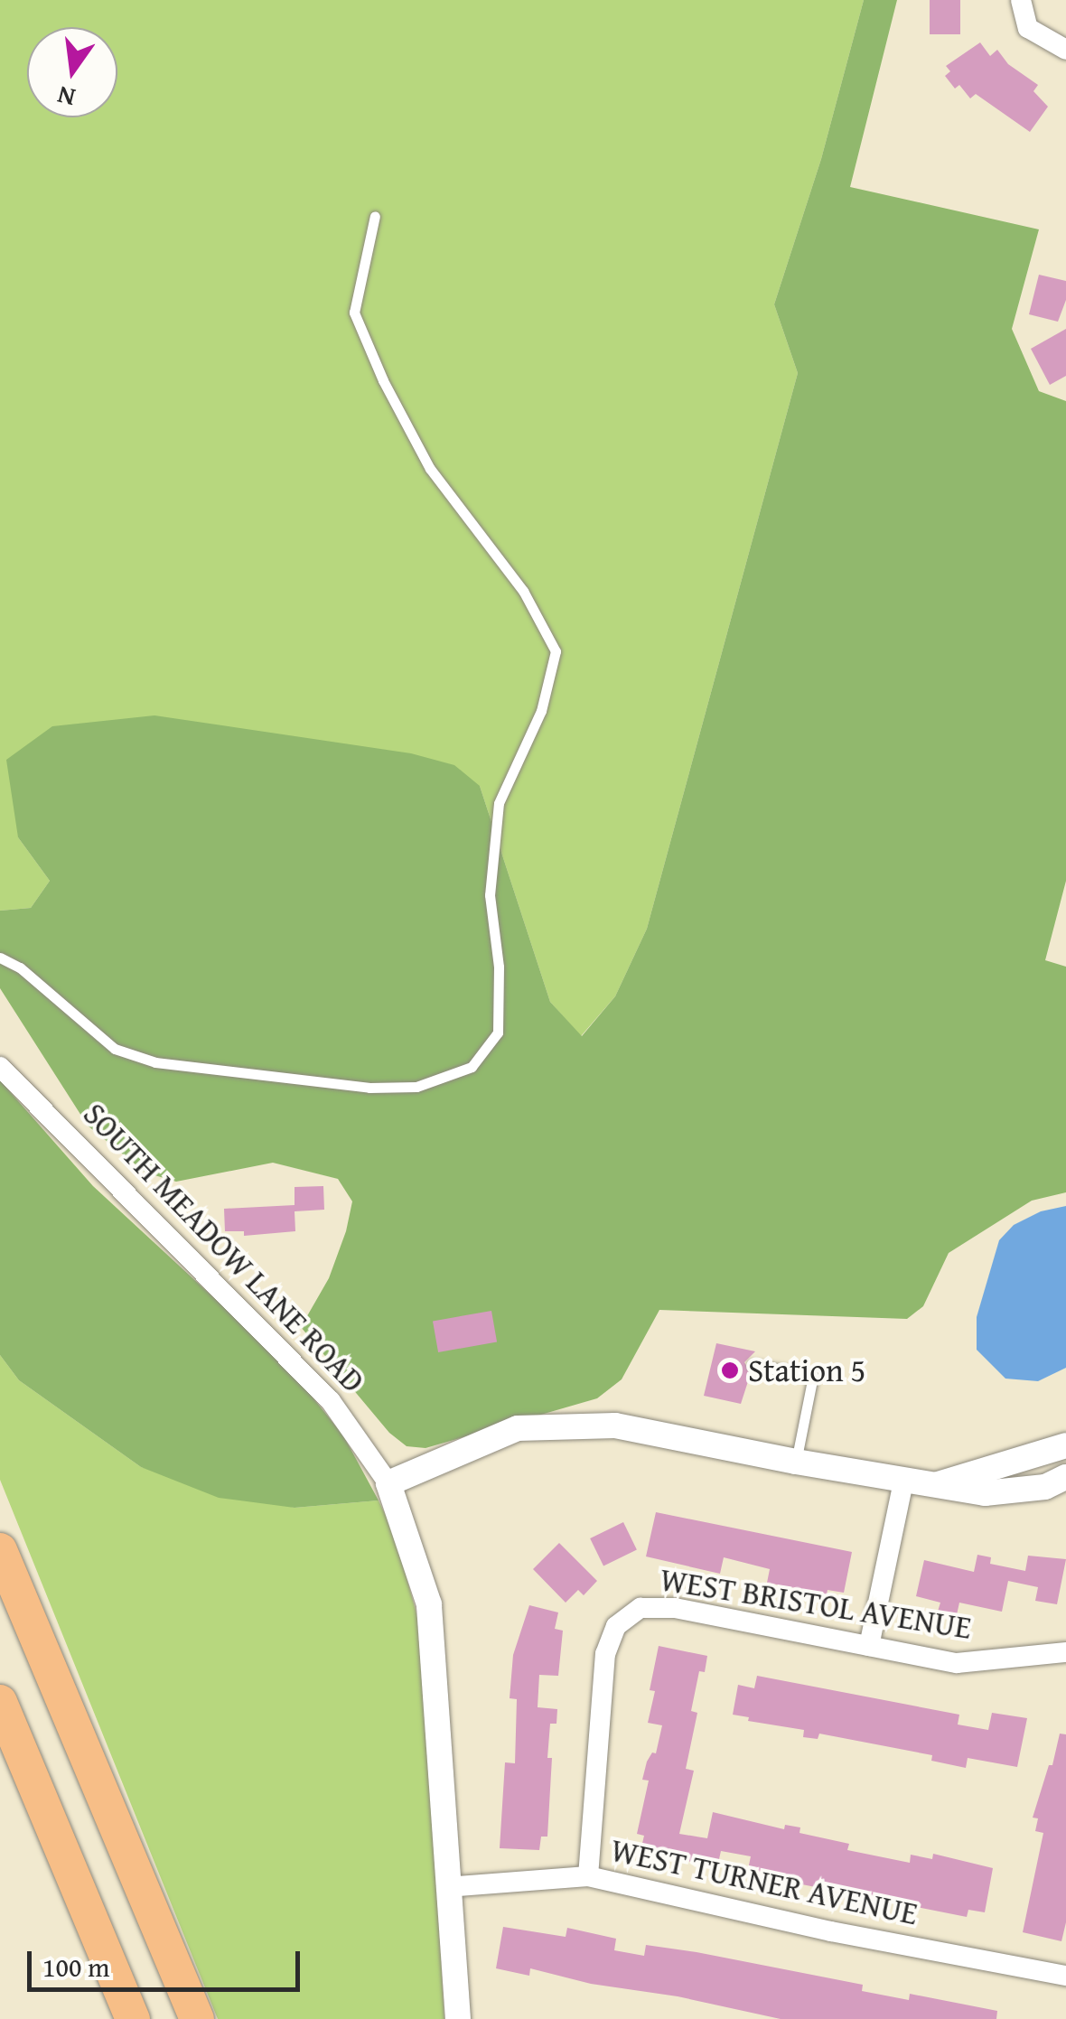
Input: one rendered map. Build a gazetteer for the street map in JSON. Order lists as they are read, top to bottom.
{
  "streets": {
    "street": ["SOUTH MEADOW LANE ROAD", "WEST BRISTOL AVENUE", "WEST TURNER AVENUE"]
  },
  "crossings": [
    ["SOUTH MEADOW LANE ROAD", "WEST TURNER AVENUE"],
    ["WEST BRISTOL AVENUE", "WEST TURNER AVENUE"]
  ],
  "places": ["Station 5"],
  "scale_bar": "100 m",
  "north": "bottom"
}
